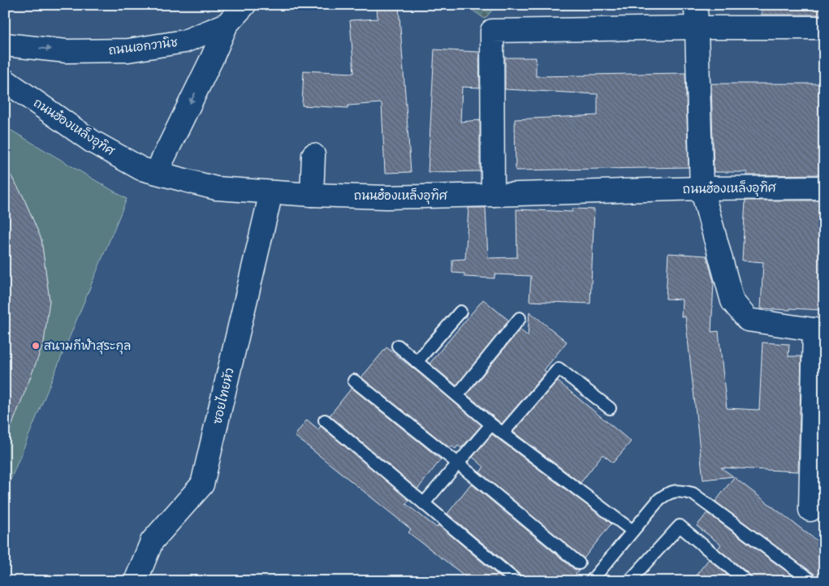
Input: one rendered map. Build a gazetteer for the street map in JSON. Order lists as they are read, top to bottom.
{
  "streets": {
    "street": ["ถนนเอกวานิช", "ถนนฮ๋องเหล็งอุทิศ", "ซอยไทยหัว"]
  },
  "crossings": [
    ["ถนนฮ๋องเหล็งอุทิศ", "ซอยไทยหัว"]
  ],
  "one_way": ["ถนนเอกวานิช"],
  "places": ["สนามกีฬาสุระกุล"]
}
